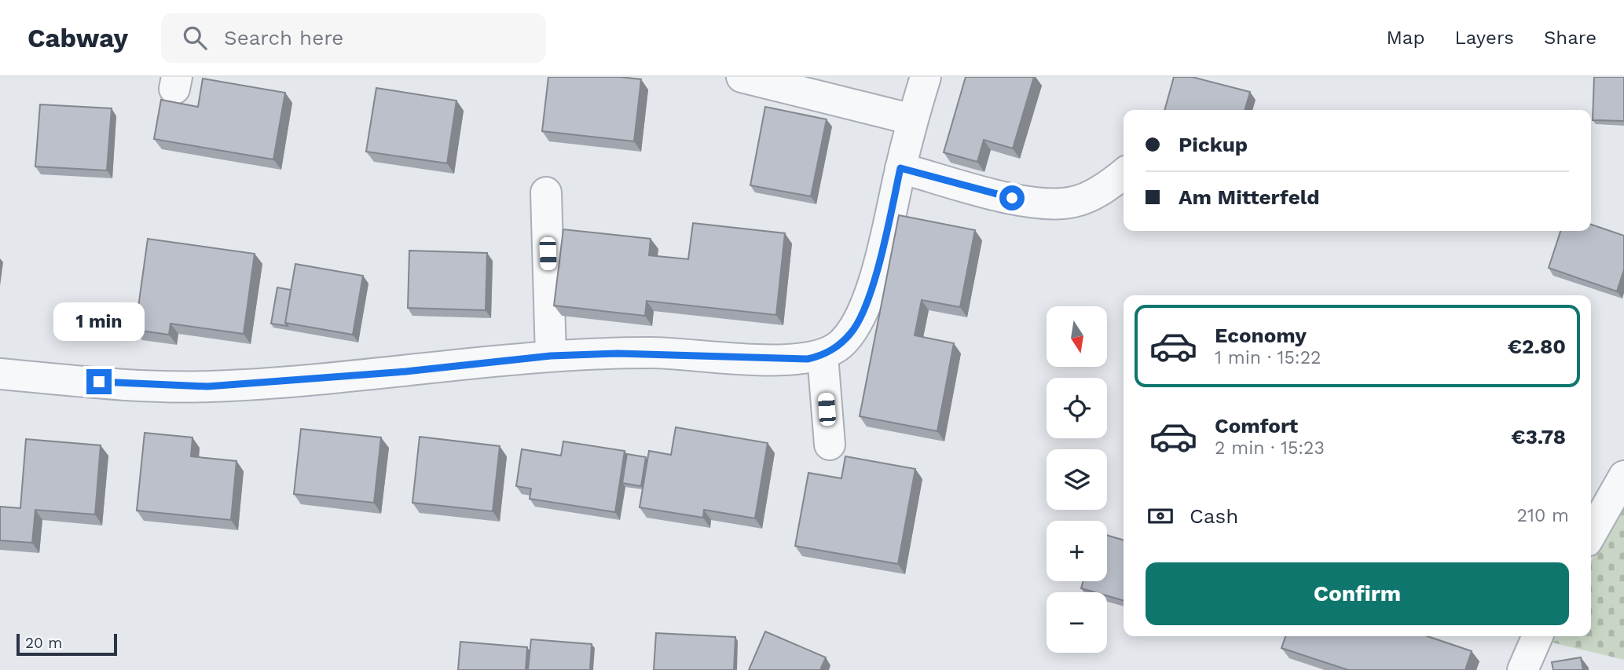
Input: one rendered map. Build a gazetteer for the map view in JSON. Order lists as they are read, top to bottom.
{
  "scale_bar": "20 m",
  "north": "bottom",
  "page": {
    "header": "Cabway",
    "search": "Search here",
    "nav": ["Map", "Layers", "Share"],
    "banner": ["Pickup", "Am Mitterfeld"],
    "bubble": "1 min",
    "list": [
      {
        "name": "Economy",
        "note": "1 min · 15:22",
        "value": "€2.80"
      },
      {
        "name": "Comfort",
        "note": "2 min · 15:23",
        "value": "€3.78"
      }
    ],
    "map_buttons": ["+", "−"],
    "pay": ["Cash", "210 m"],
    "buttons": "Confirm",
    "scale": "20 m"
  }
}
